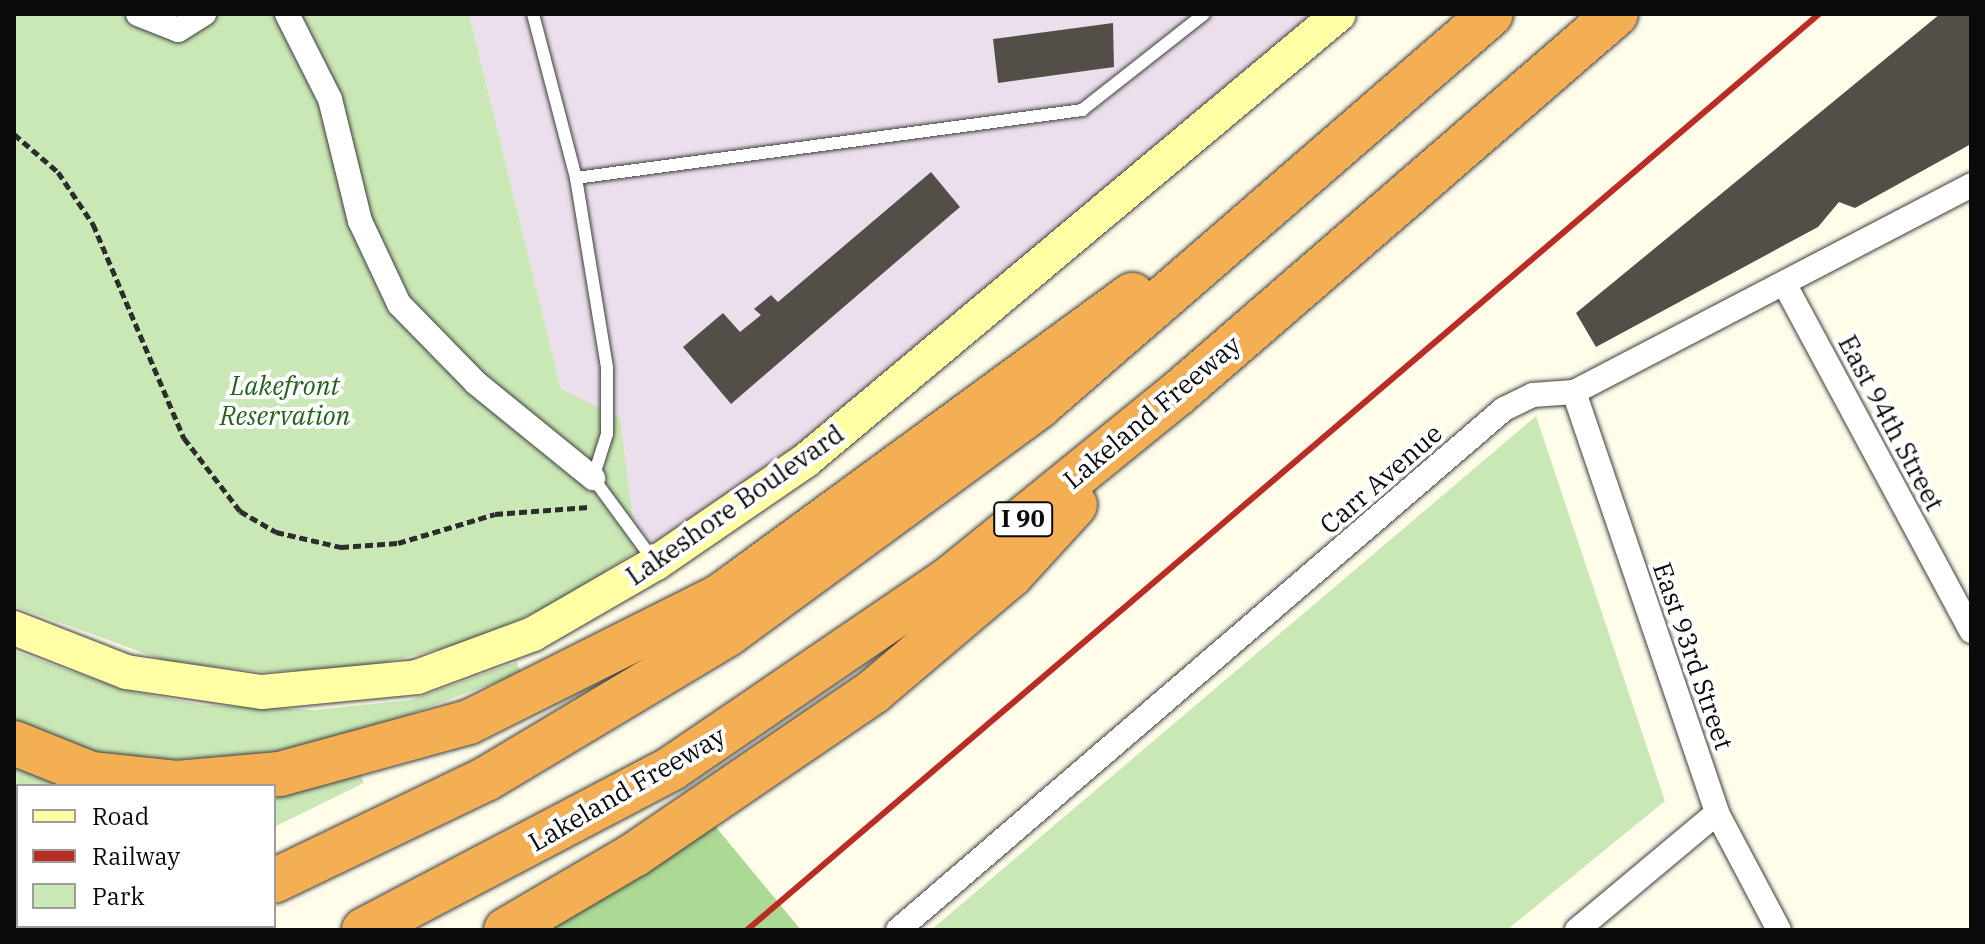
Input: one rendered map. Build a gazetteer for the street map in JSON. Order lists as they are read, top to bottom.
{
  "streets": {
    "highway": ["Lakeland Freeway", "I 90"],
    "street": [
      "East 94th Street",
      "Carr Avenue",
      "Lakeshore Boulevard",
      "East 93rd Street"
    ]
  },
  "crossings": [
    ["East 94th Street", "Carr Avenue"],
    ["Carr Avenue", "East 93rd Street"]
  ],
  "parks": ["Lakefront Reservation"],
  "legend": ["Road", "Railway", "Park"]
}
